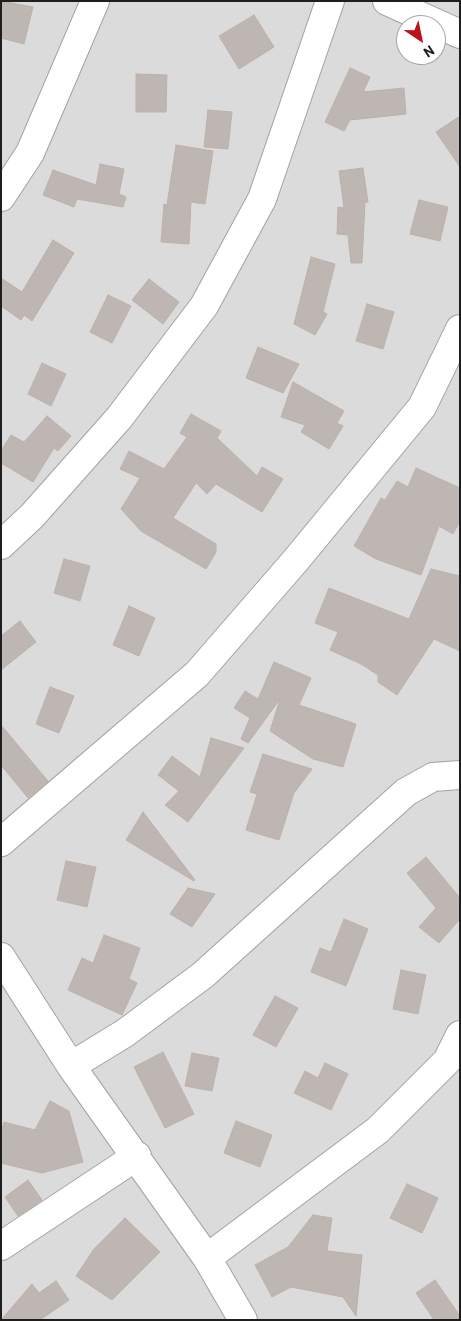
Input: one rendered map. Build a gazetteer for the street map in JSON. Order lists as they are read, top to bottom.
{
  "north": "bottom right"
}
